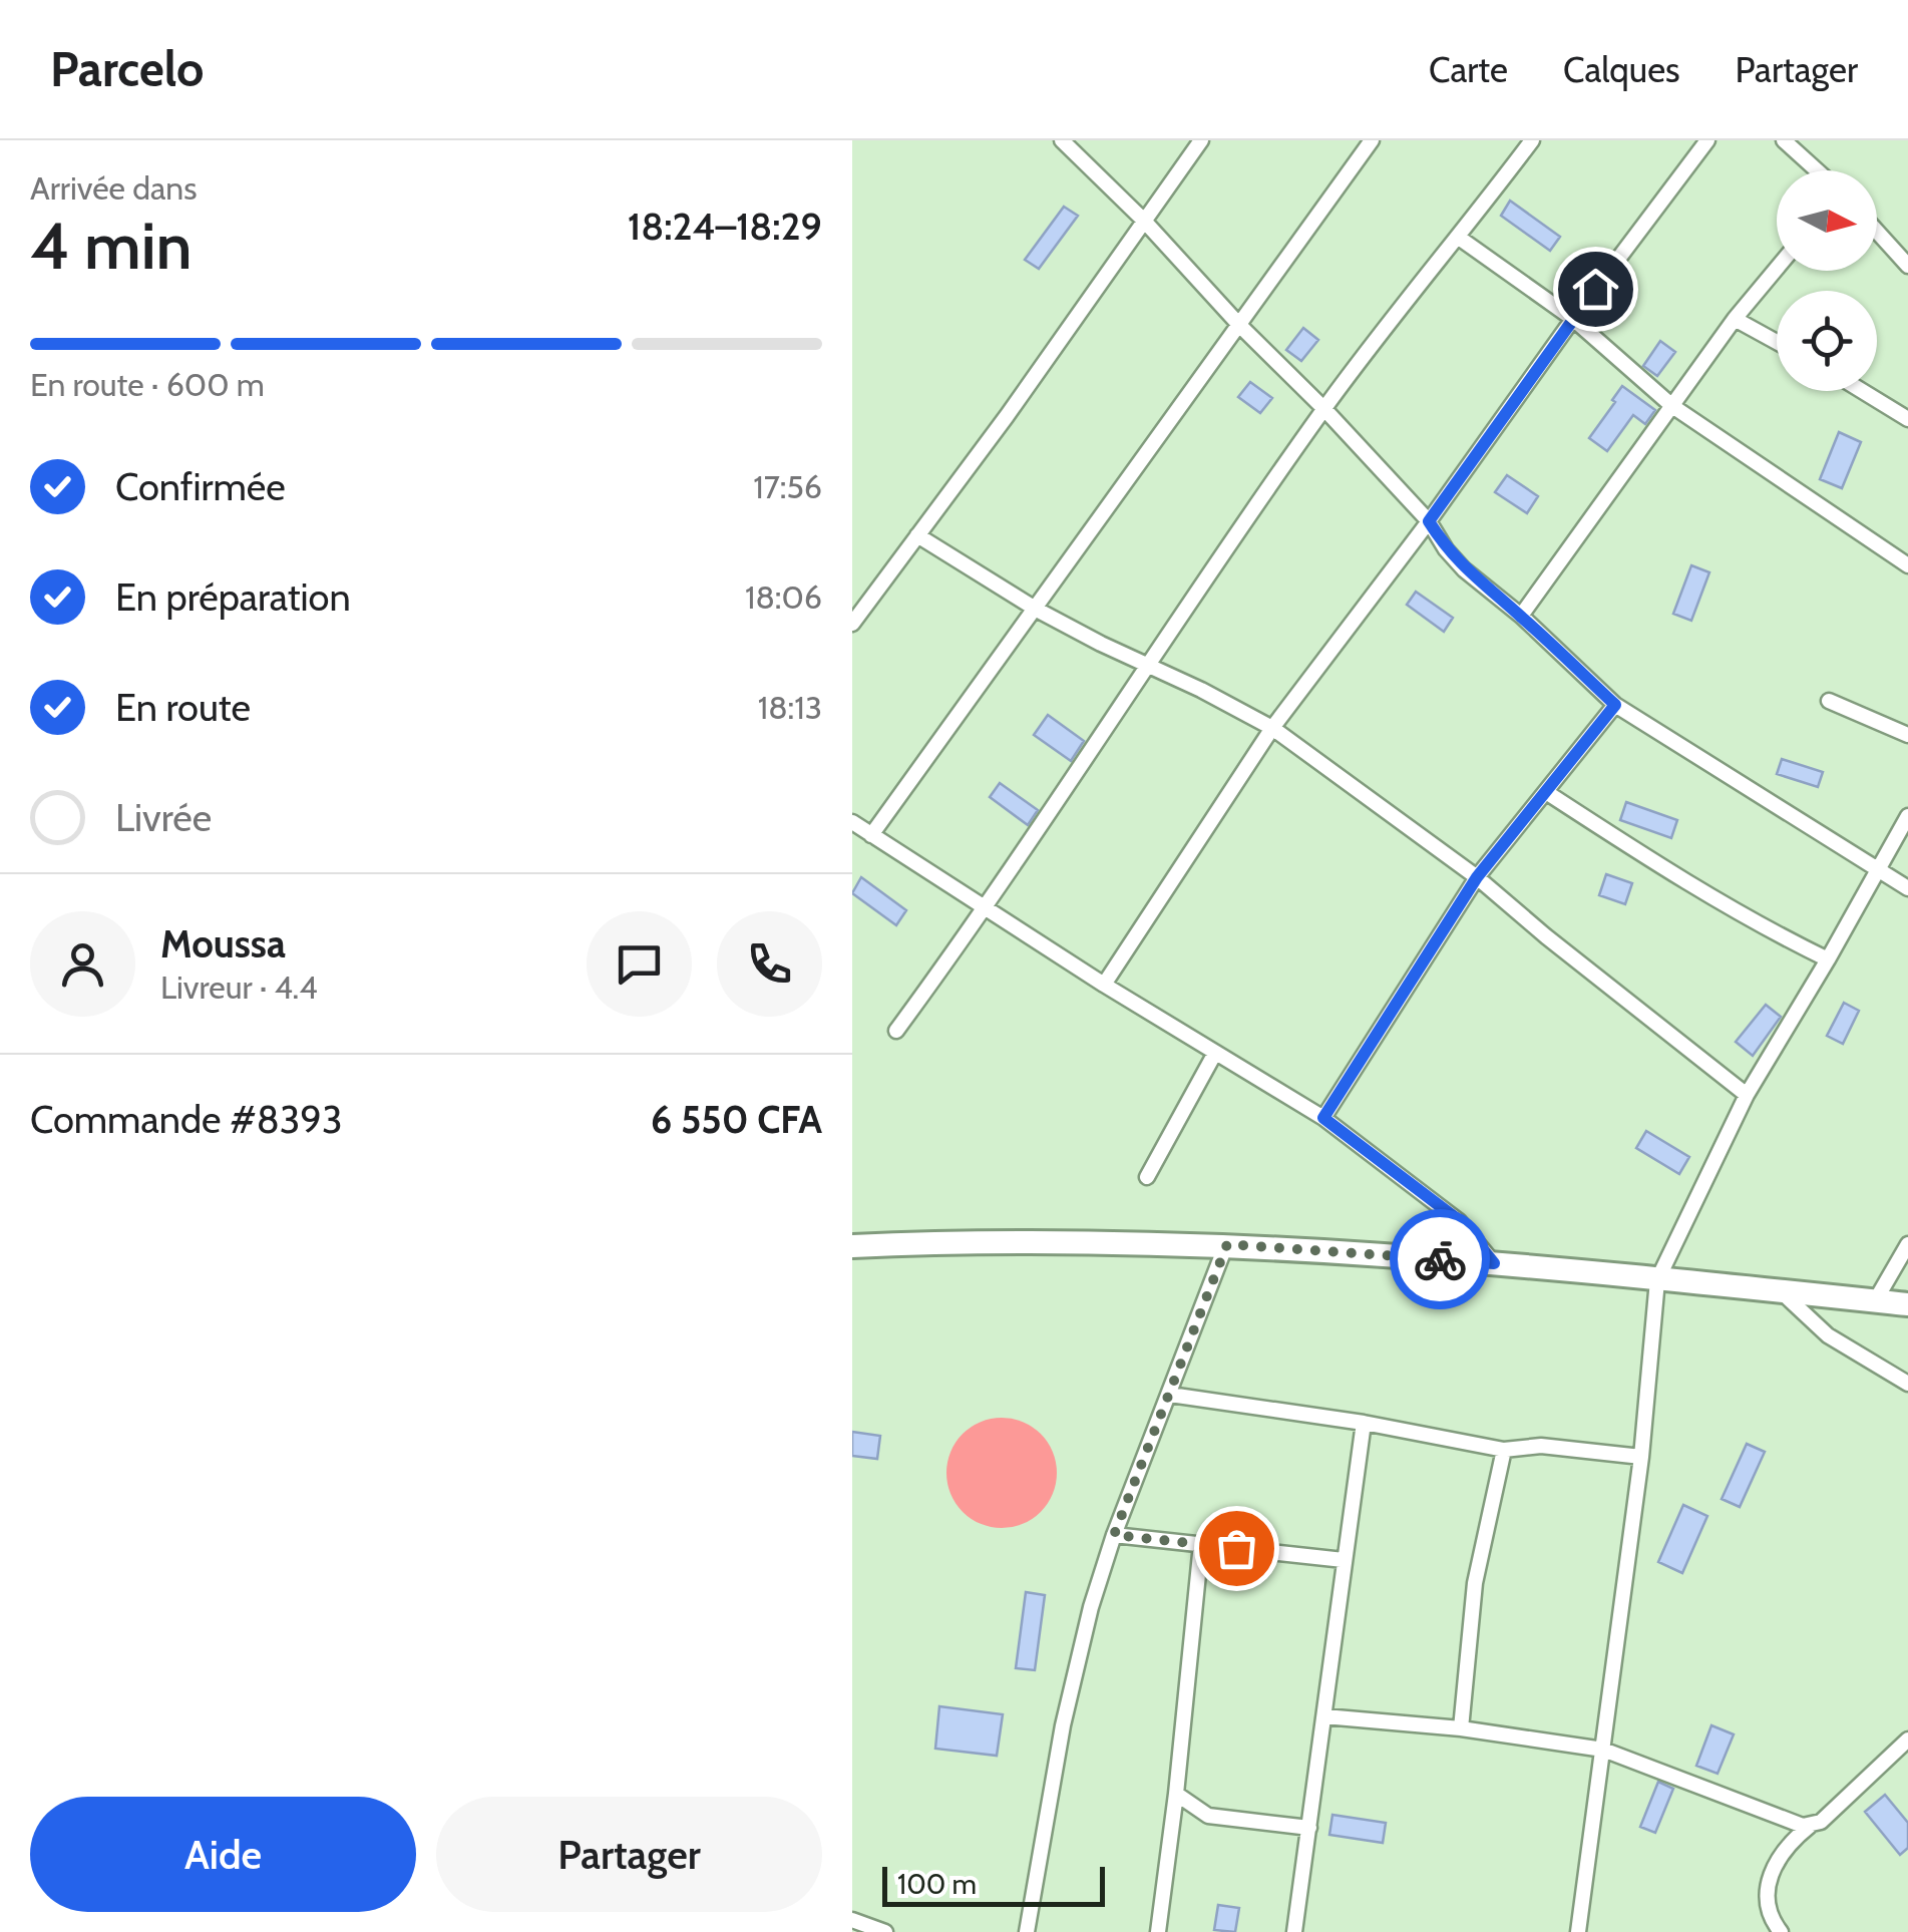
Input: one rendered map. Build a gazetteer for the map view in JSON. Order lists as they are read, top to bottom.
{
  "scale_bar": "100 m",
  "north": "right",
  "page": {
    "header": "Parcelo",
    "nav": ["Carte", "Calques", "Partager"],
    "heading": ["4 min", "Arrivée dans", "18:24–18:29"],
    "panel": [
      "Moussa",
      "Livreur · 4.4",
      "Commande #8393",
      "6 550 CFA"
    ],
    "bar": "En route · 600 m",
    "list": [
      ["Confirmée", "17:56"],
      ["En préparation", "18:06"],
      ["En route", "18:13"],
      "Livrée"
    ],
    "buttons": ["Aide", "Partager"],
    "scale": "100 m"
  }
}
